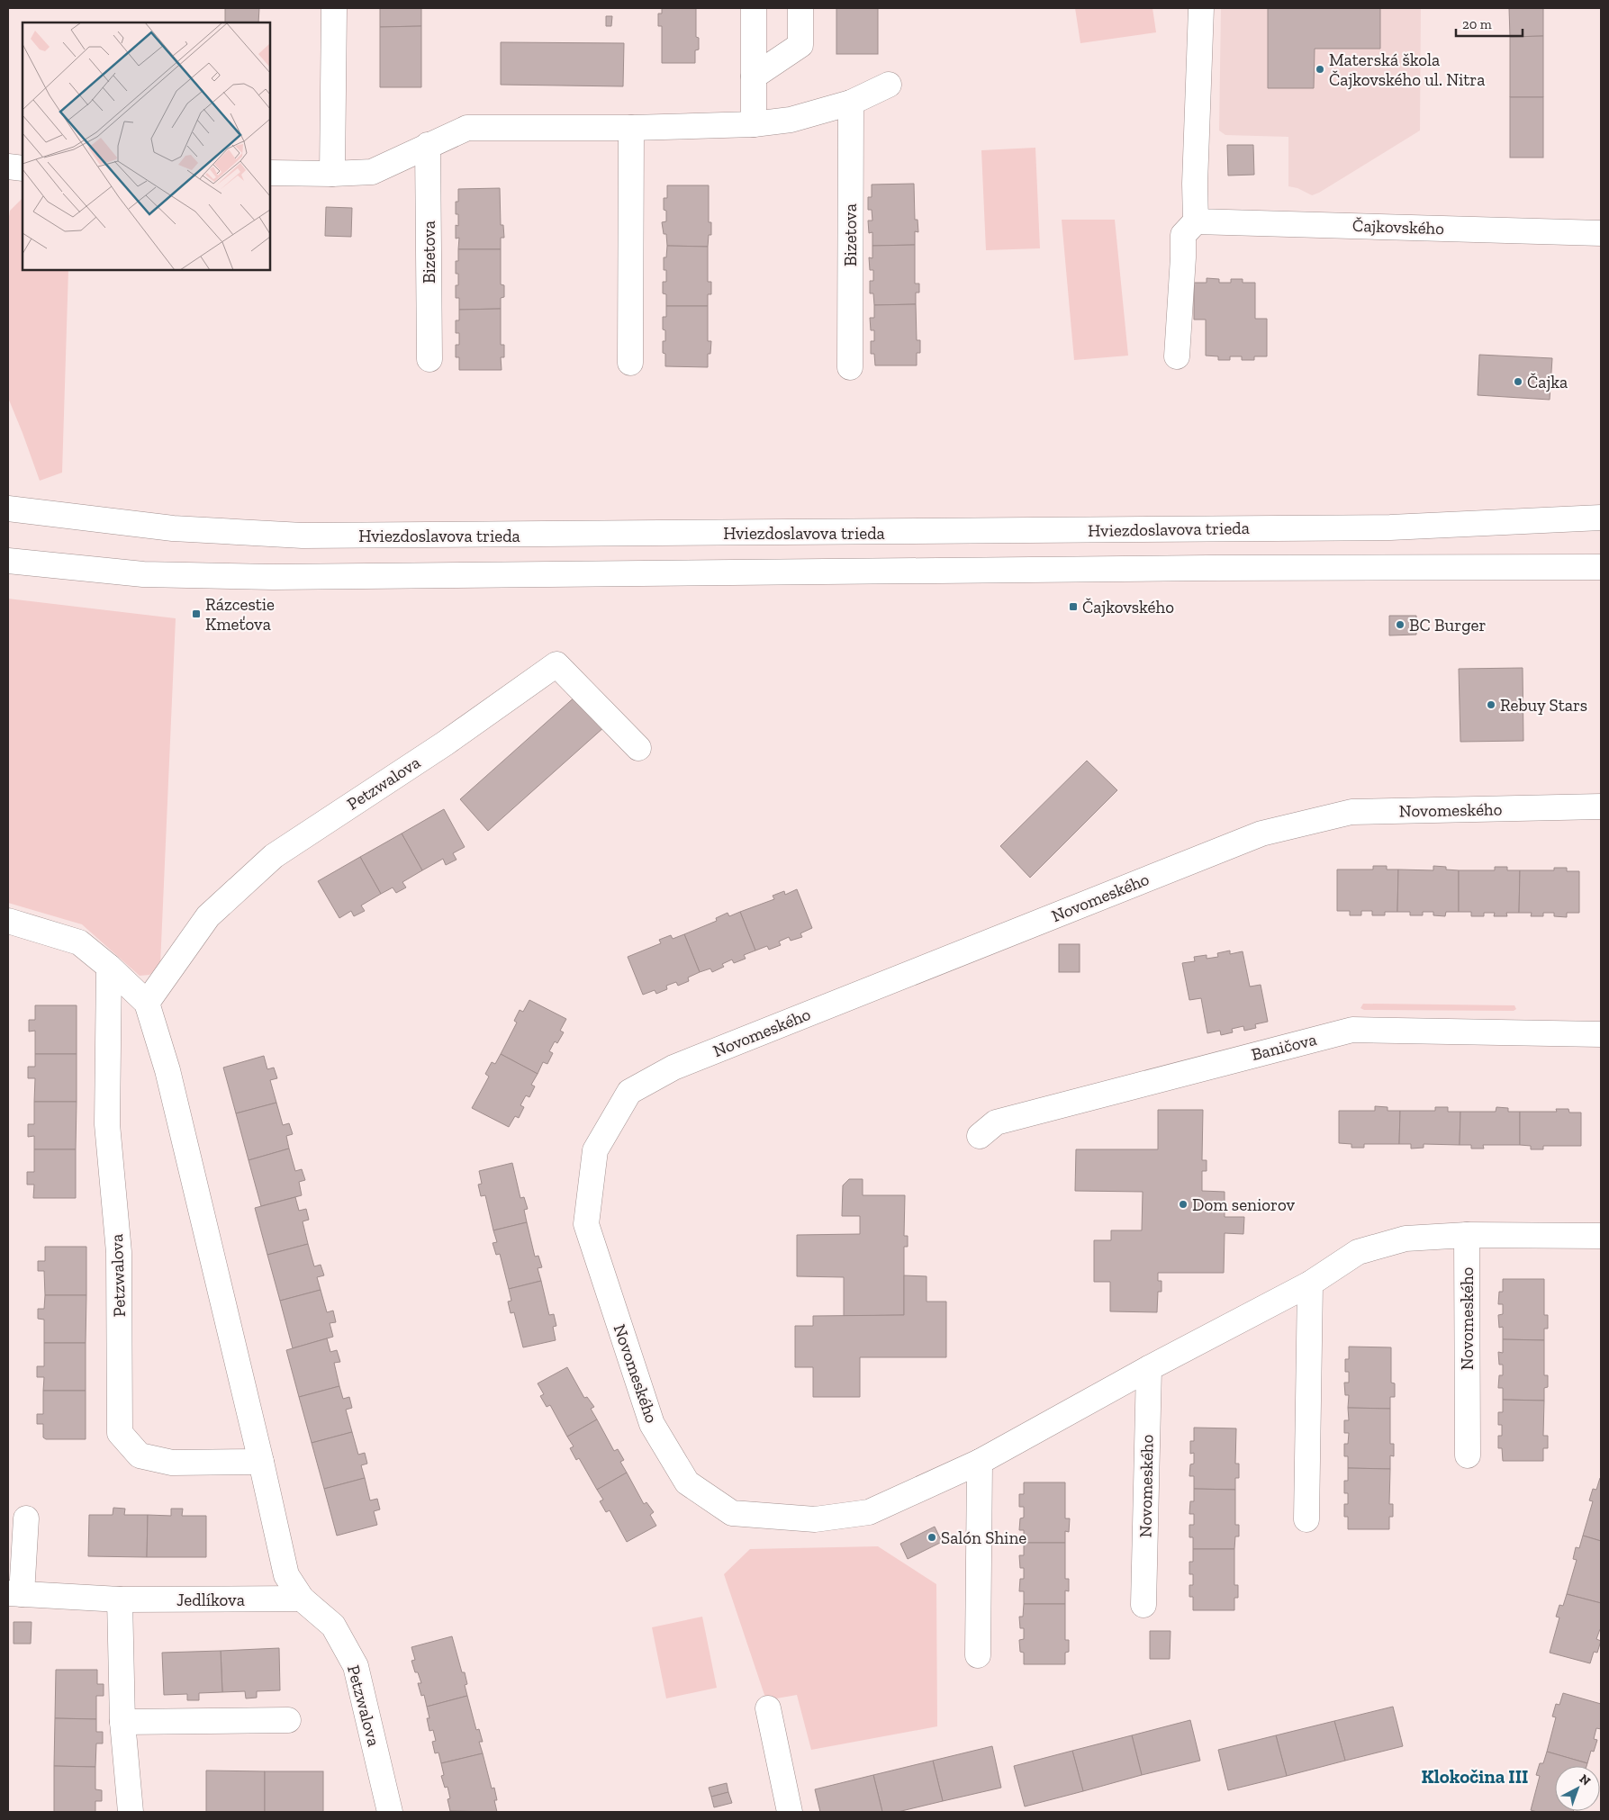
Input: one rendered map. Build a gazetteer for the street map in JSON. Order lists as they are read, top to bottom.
{
  "streets": {
    "street": [
      "Čajkovského",
      "Bizetova",
      "Hviezdoslavova trieda",
      "Petzwalova",
      "Novomeského",
      "Baničova",
      "Jedlíkova"
    ]
  },
  "crossings": [
    ["Petzwalova", "Jedlíkova"]
  ],
  "districts": ["Klokočina III"],
  "places": {
    "other": [
      "Materská škola Čajkovského ul. Nitra",
      "Čajka",
      "BC Burger",
      "Rebuy Stars",
      "Dom seniorov",
      "Salón Shine"
    ],
    "transit": ["Čajkovského", "Rázcestie Kmeťova"]
  },
  "scale_bar": "20 m",
  "north": "top right"
}
